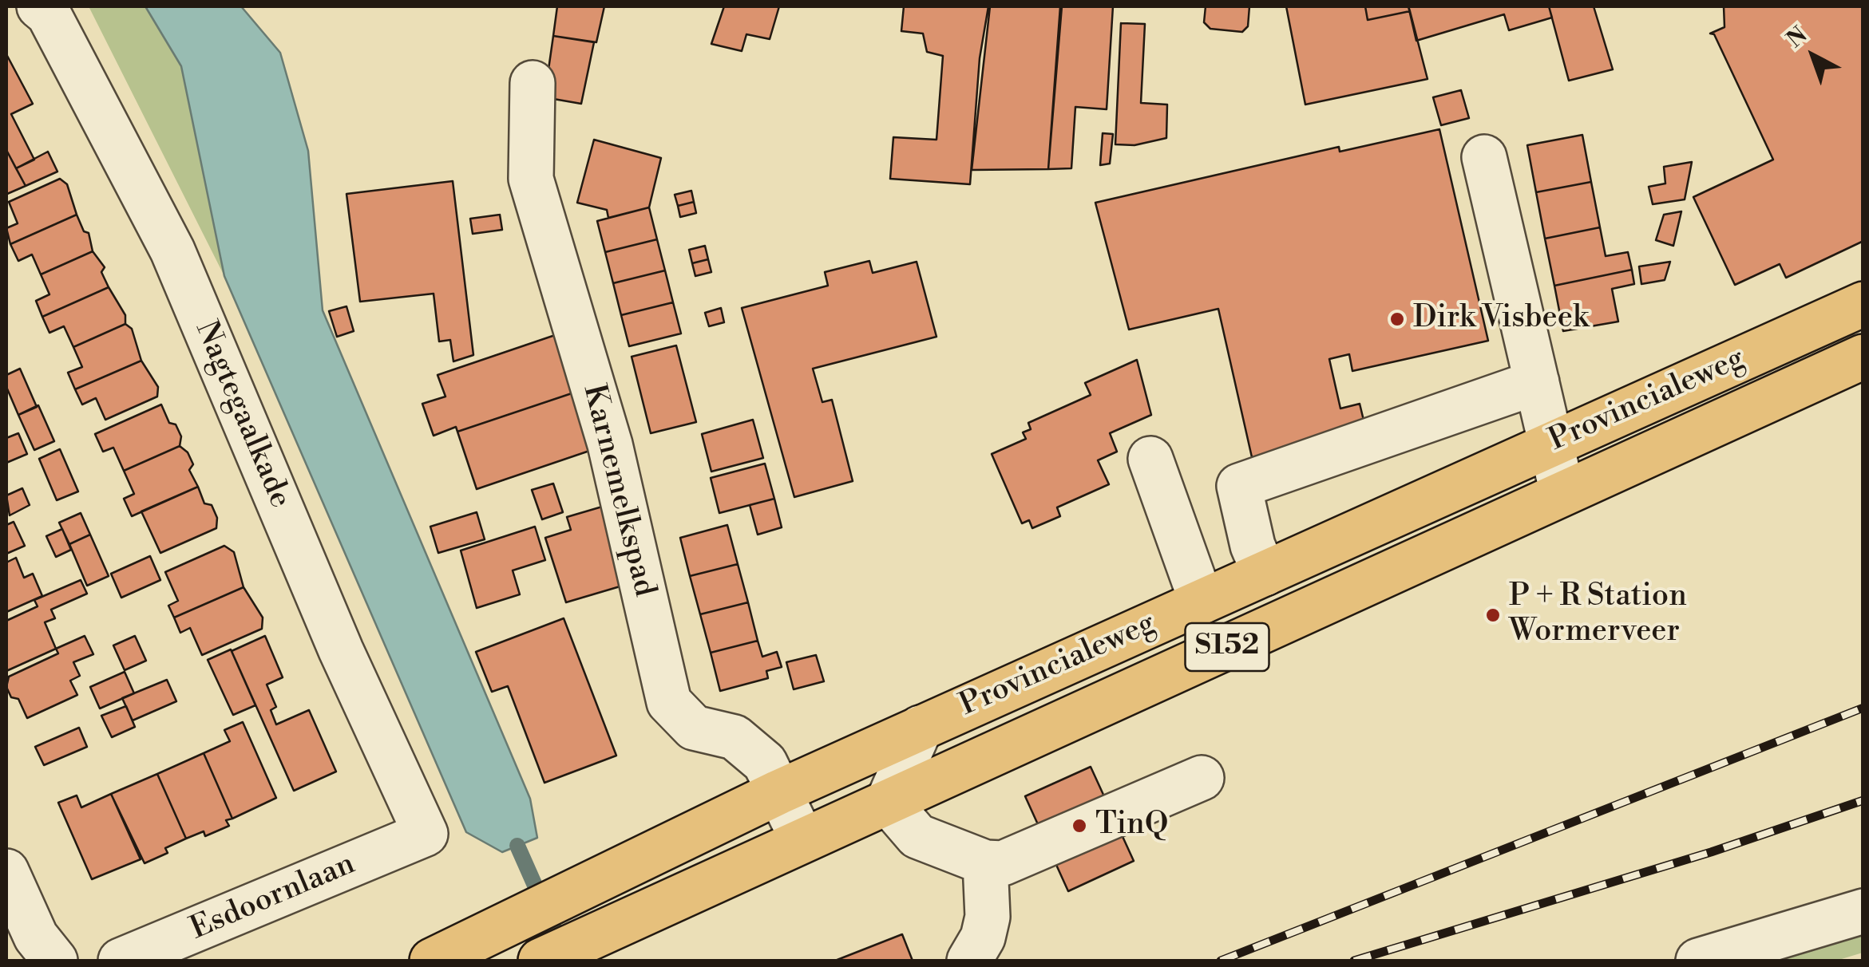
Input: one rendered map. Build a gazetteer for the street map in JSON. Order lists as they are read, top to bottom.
{
  "streets": {
    "main road": ["Provincialeweg", "S152"],
    "street": ["Nagtegaalkade", "Karnemelkspad", "Esdoornlaan"]
  },
  "crossings": [
    ["Provincialeweg", "Karnemelkspad"],
    ["Nagtegaalkade", "Esdoornlaan"]
  ],
  "places": ["Dirk Visbeek", "P + R Station Wormerveer", "TinQ"],
  "north": "top left"
}
